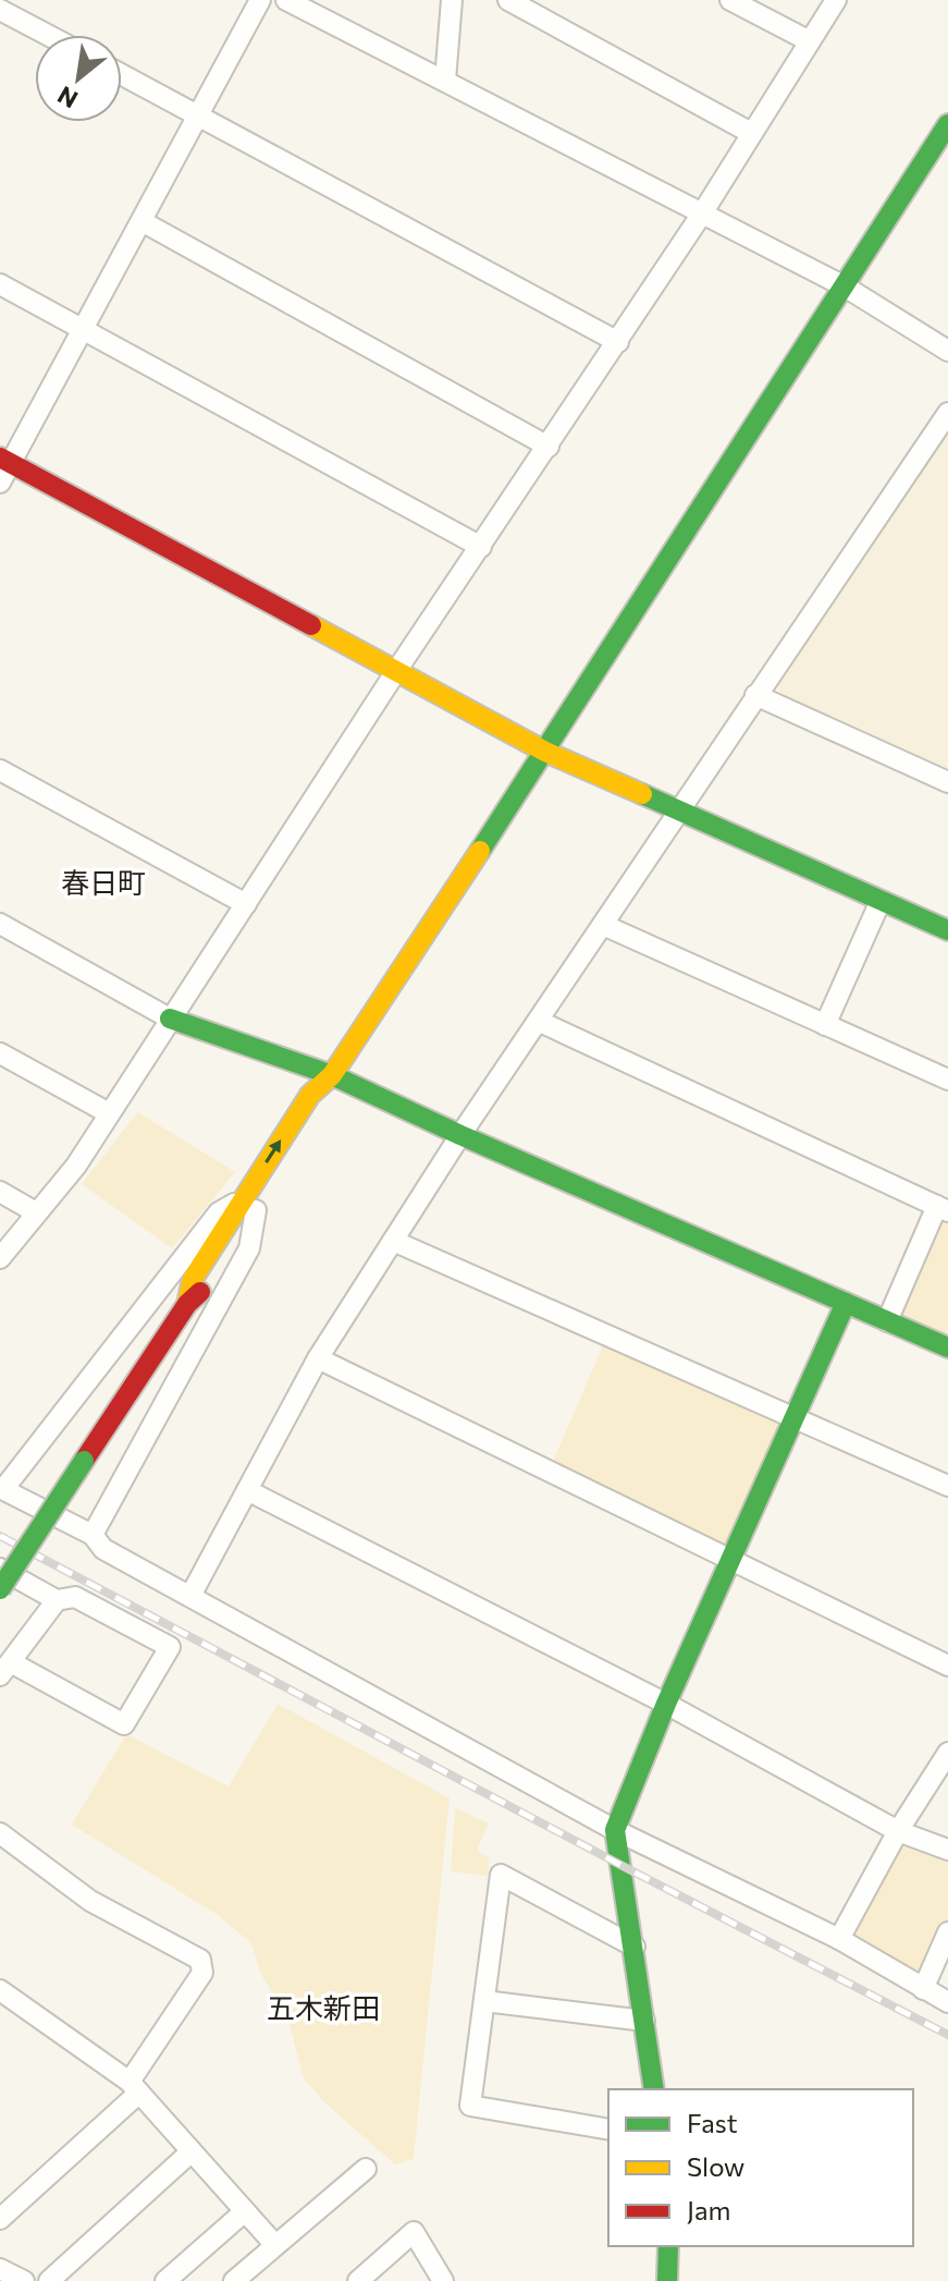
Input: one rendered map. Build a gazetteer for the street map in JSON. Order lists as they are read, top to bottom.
{
  "districts": ["春日町", "五木新田"],
  "legend": ["Fast", "Slow", "Jam"],
  "north": "bottom left"
}
